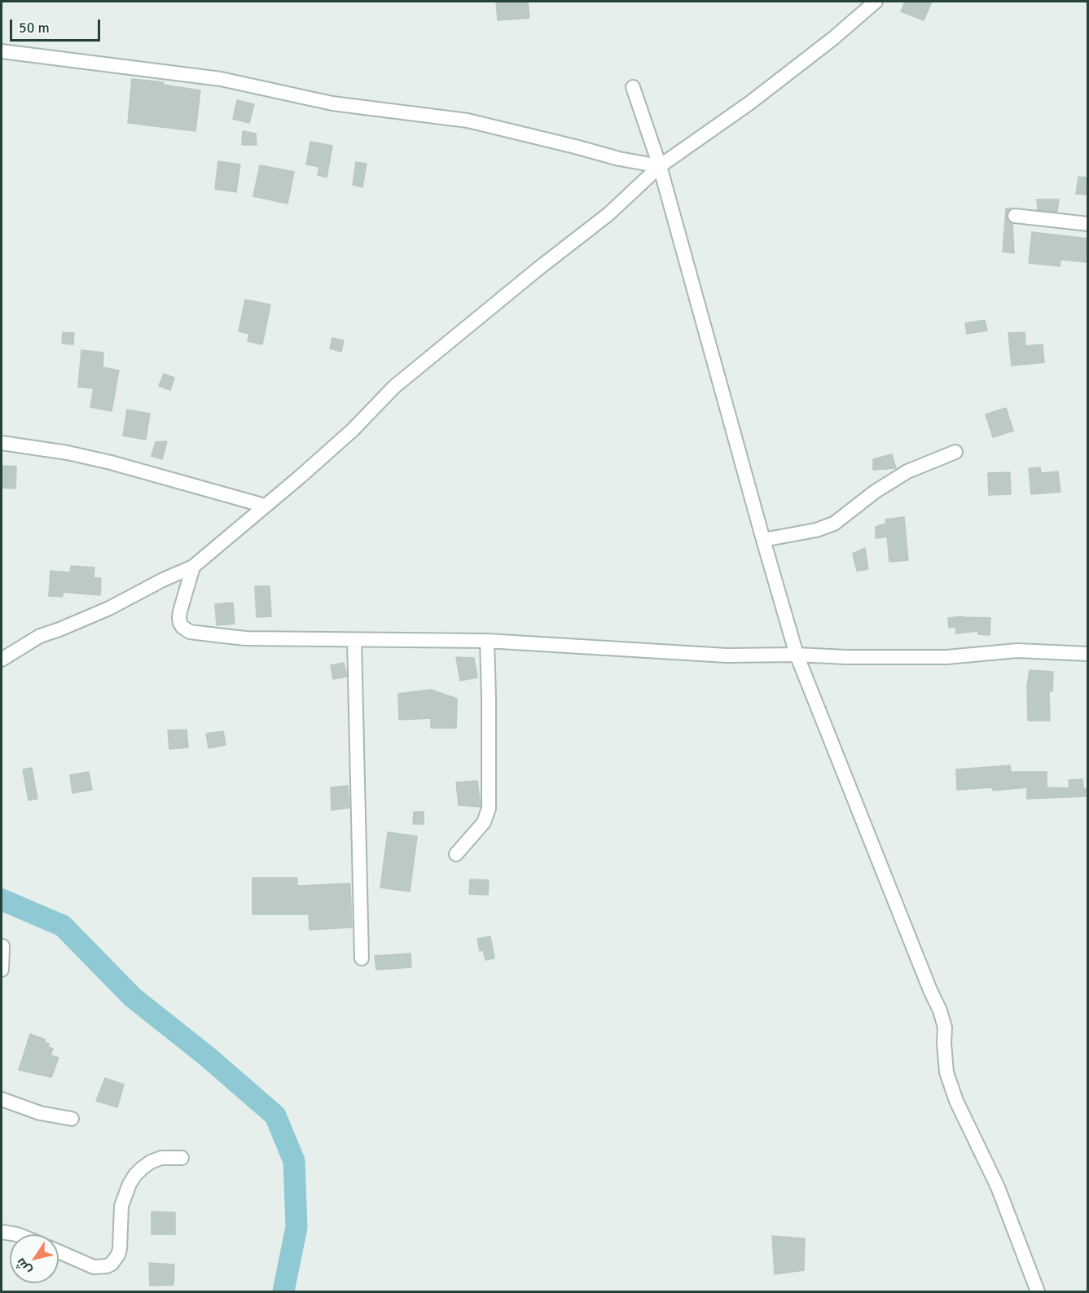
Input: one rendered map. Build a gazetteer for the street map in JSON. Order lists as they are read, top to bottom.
{
  "scale_bar": "50 m",
  "north": "bottom left"
}
